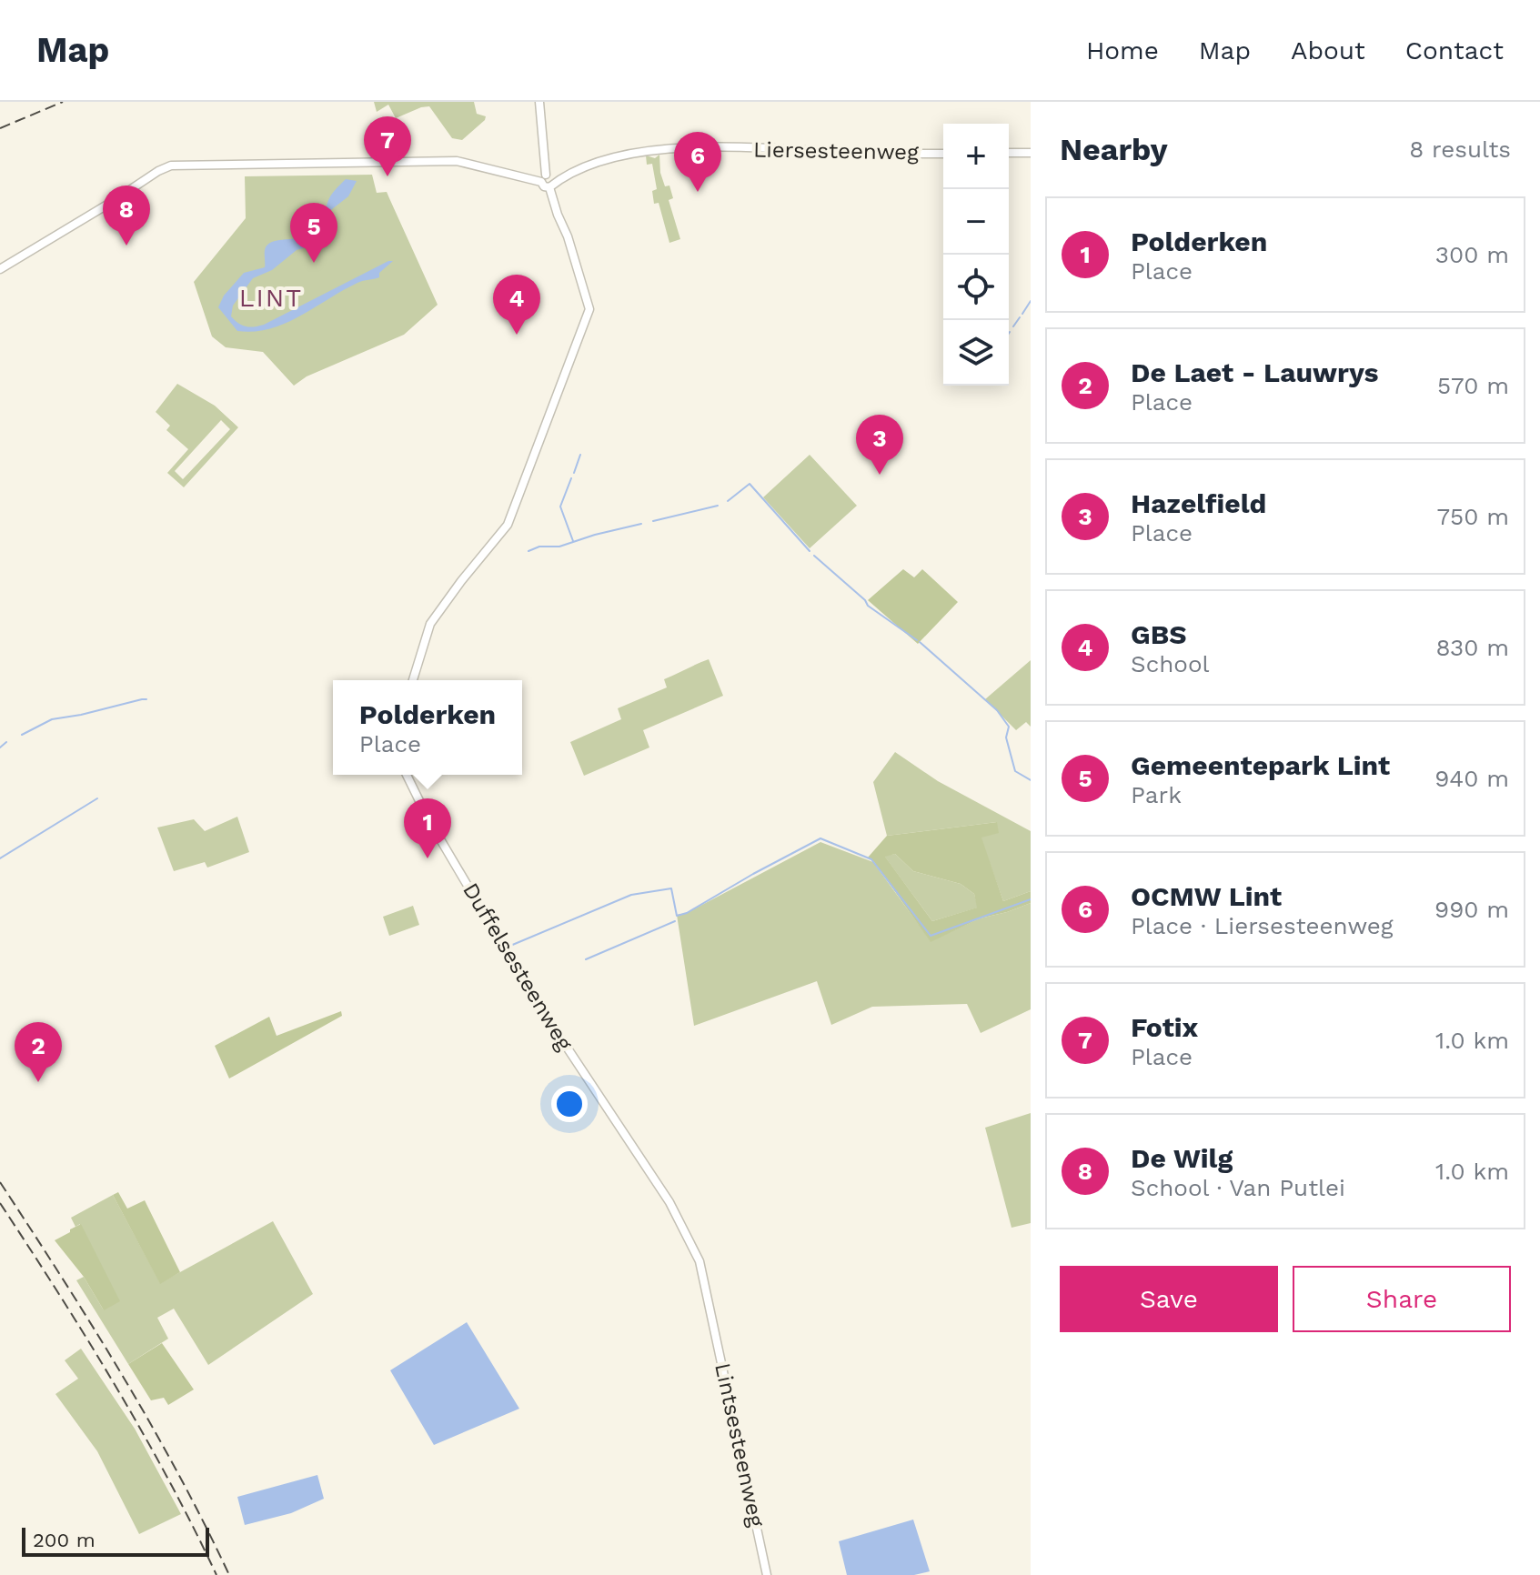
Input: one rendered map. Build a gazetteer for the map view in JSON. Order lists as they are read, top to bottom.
{
  "streets": {
    "street": ["Liersesteenweg", "Duffelsesteenweg", "Lintsesteenweg"]
  },
  "crossings": [
    ["Duffelsesteenweg", "Lintsesteenweg"]
  ],
  "districts": ["LINT"],
  "scale_bar": "200 m",
  "page": {
    "header": "Map",
    "nav": [
      "Home",
      "Map",
      "About",
      "Contact"
    ],
    "heading": ["Nearby", "8 results"],
    "pins": [
      "7",
      "6",
      "8",
      "5",
      "4",
      "3",
      "1",
      "2"
    ],
    "map_buttons": ["+", "−"],
    "list": [
      {
        "mark": "1",
        "name": "Polderken",
        "note": "Place",
        "value": "300 m"
      },
      {
        "mark": "2",
        "name": "De Laet - Lauwrys",
        "note": "Place",
        "value": "570 m"
      },
      {
        "mark": "3",
        "name": "Hazelfield",
        "note": "Place",
        "value": "750 m"
      },
      {
        "mark": "4",
        "name": "GBS",
        "note": "School",
        "value": "830 m"
      },
      {
        "mark": "5",
        "name": "Gemeentepark Lint",
        "note": "Park",
        "value": "940 m"
      },
      {
        "mark": "6",
        "name": "OCMW Lint",
        "note": "Place · Liersesteenweg",
        "value": "990 m"
      },
      {
        "mark": "7",
        "name": "Fotix",
        "note": "Place",
        "value": "1.0 km"
      },
      {
        "mark": "8",
        "name": "De Wilg",
        "note": "School · Van Putlei",
        "value": "1.0 km"
      }
    ],
    "popup": ["Polderken", "Place"],
    "buttons": ["Save", "Share"],
    "scale": "200 m"
  }
}
